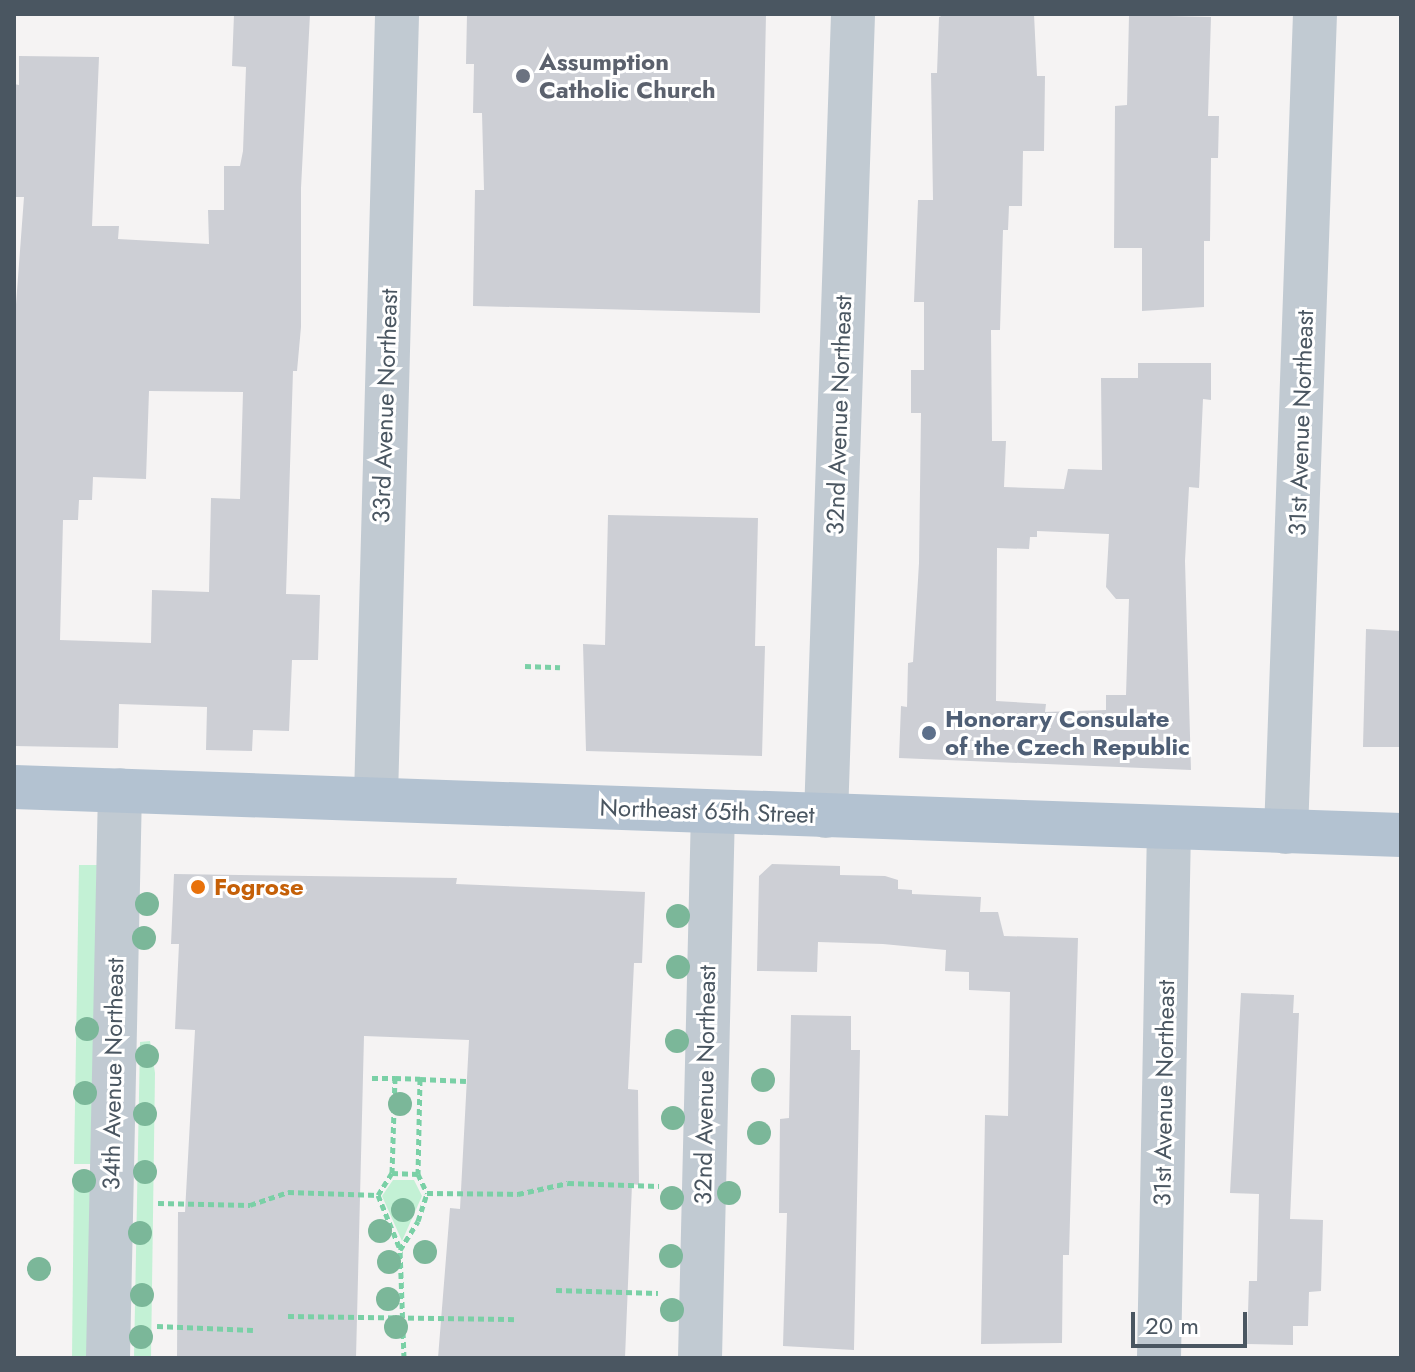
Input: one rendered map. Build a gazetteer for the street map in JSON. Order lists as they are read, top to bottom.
{
  "streets": {
    "main road": ["Northeast 65th Street"],
    "street": [
      "33rd Avenue Northeast",
      "32nd Avenue Northeast",
      "31st Avenue Northeast",
      "34th Avenue Northeast"
    ]
  },
  "crossings": [
    ["33rd Avenue Northeast", "Northeast 65th Street"],
    ["32nd Avenue Northeast", "Northeast 65th Street"],
    ["31st Avenue Northeast", "Northeast 65th Street"],
    ["Northeast 65th Street", "34th Avenue Northeast"]
  ],
  "places": ["Assumption Catholic Church", "Honorary Consulate of the Czech Republic", "Fogrose"],
  "scale_bar": "20 m"
}
